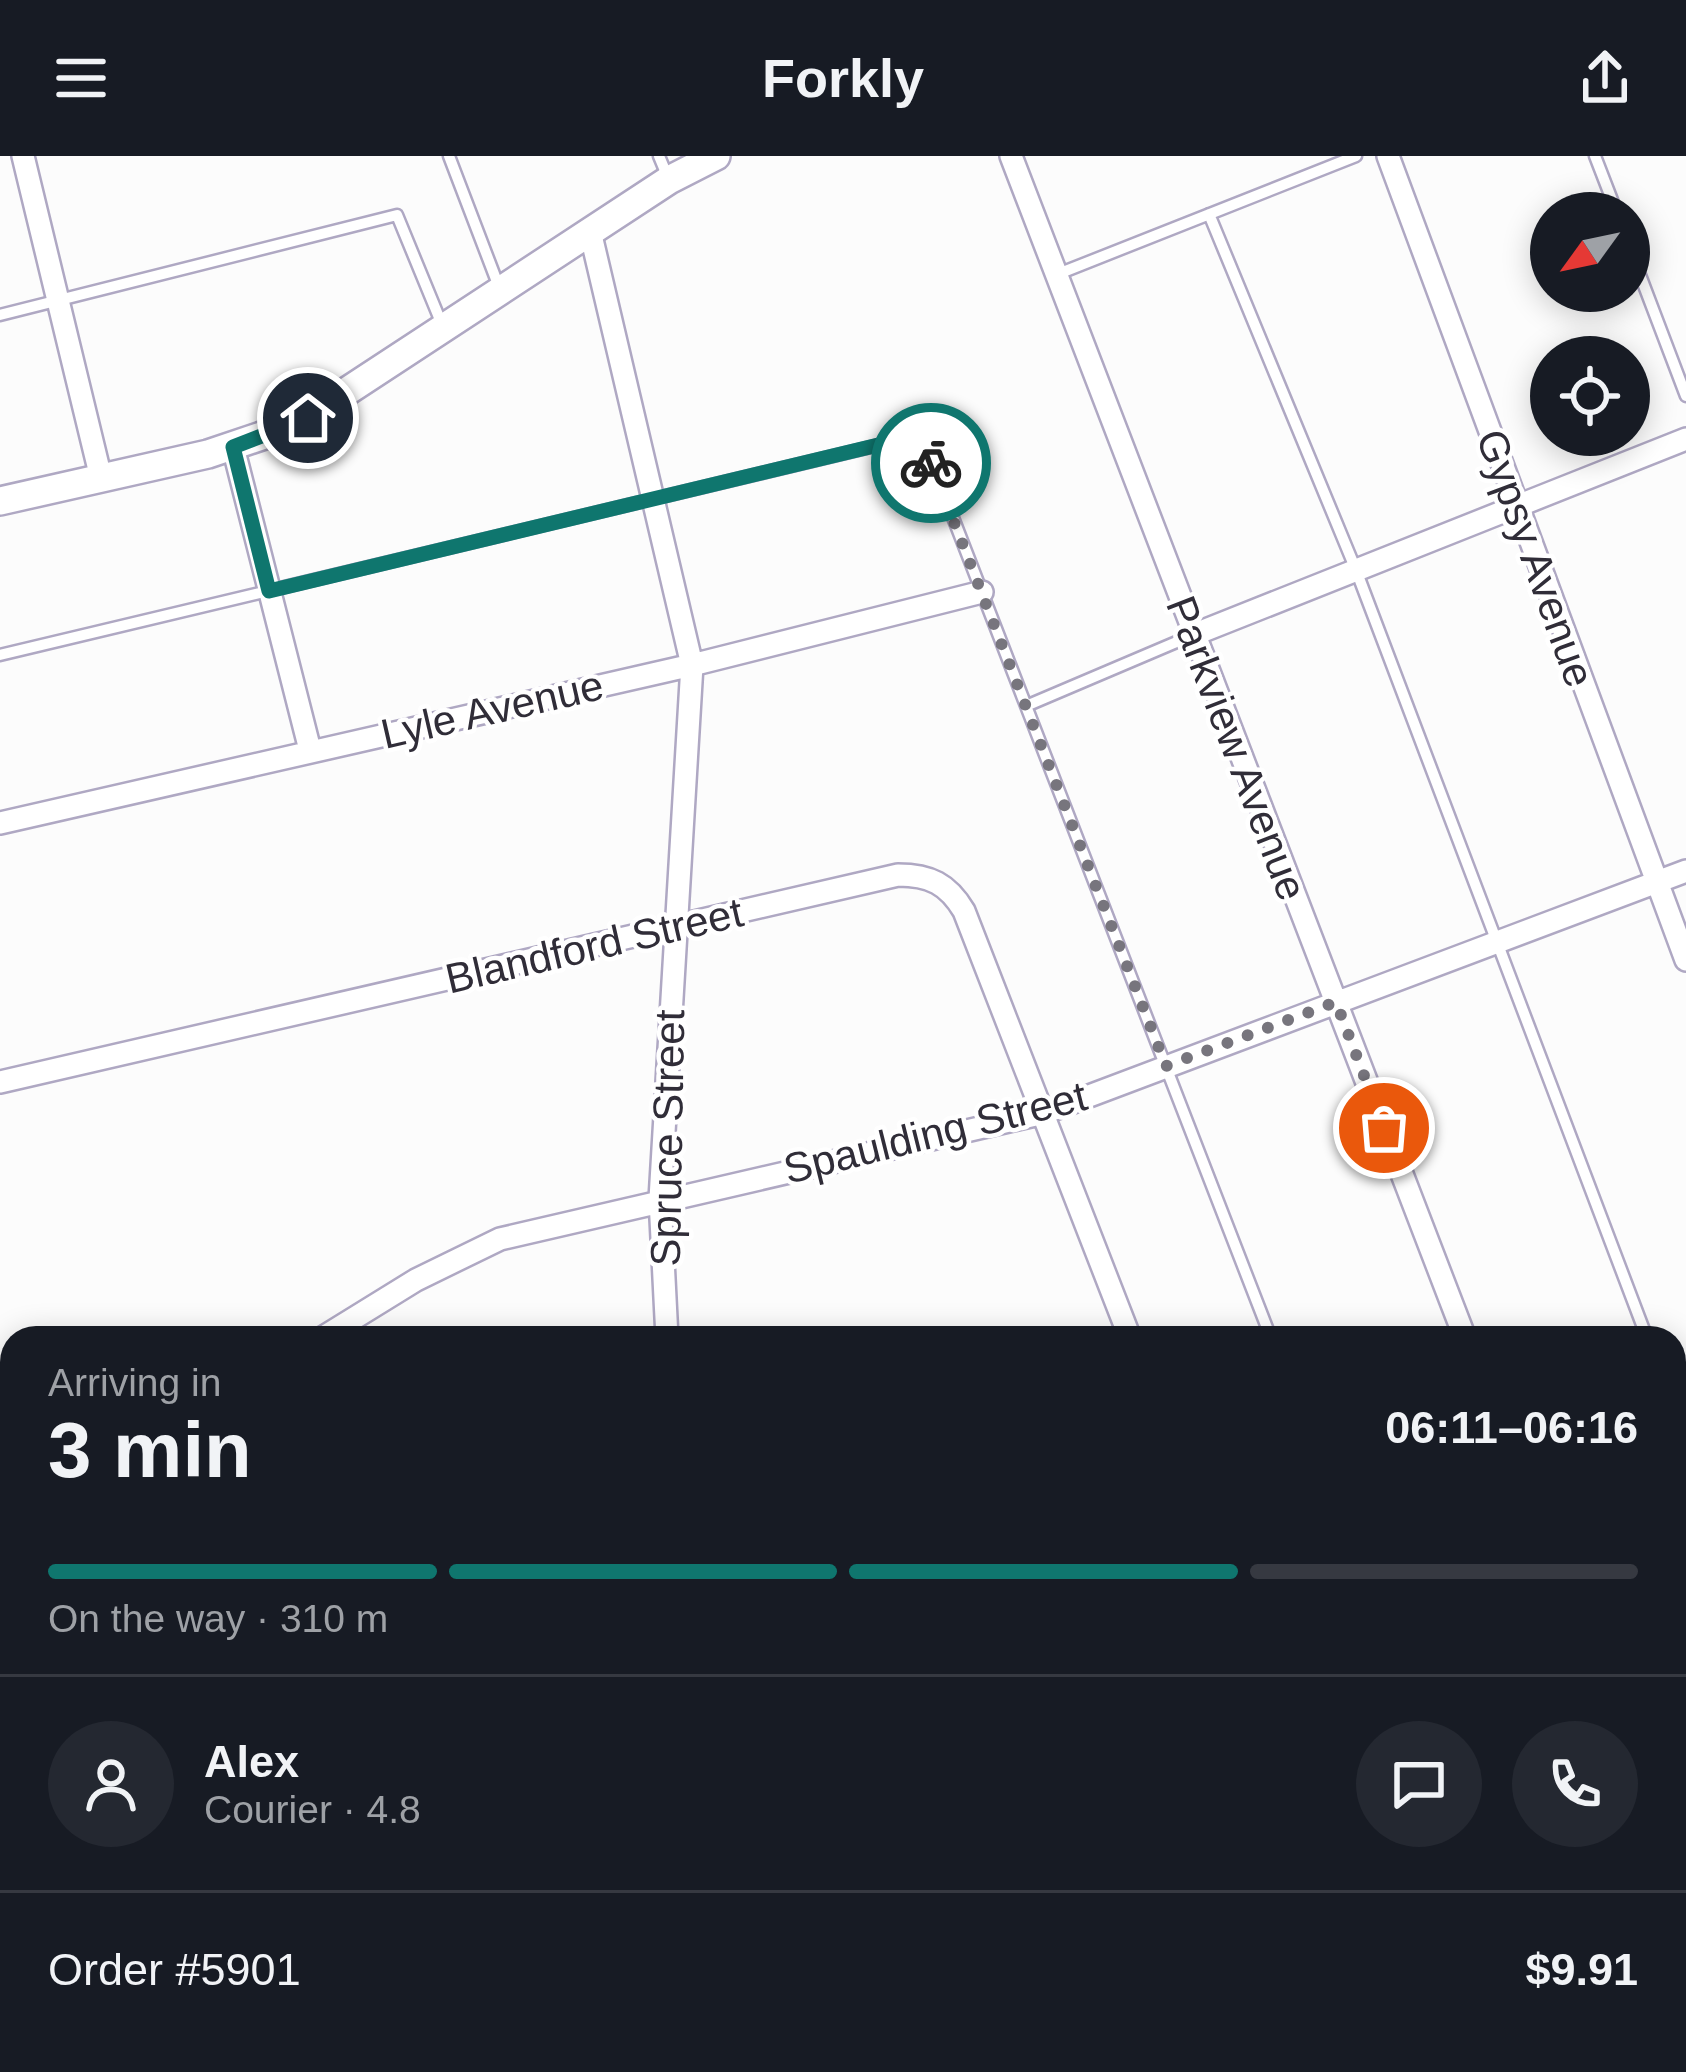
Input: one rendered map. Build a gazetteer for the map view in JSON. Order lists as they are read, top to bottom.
{
  "streets": {
    "street": [
      "Gypsy Avenue",
      "Lyle Avenue",
      "Parkview Avenue",
      "Blandford Street",
      "Spaulding Street",
      "Spruce Street"
    ]
  },
  "crossings": [
    ["Gypsy Avenue", "Spaulding Street"],
    ["Lyle Avenue", "Spruce Street"],
    ["Parkview Avenue", "Spaulding Street"],
    ["Blandford Street", "Spaulding Street"],
    ["Blandford Street", "Spruce Street"],
    ["Spaulding Street", "Spruce Street"]
  ],
  "north": "bottom left",
  "page": {
    "header": "Forkly",
    "heading": ["3 min", "Arriving in", "06:11–06:16"],
    "panel": [
      "Alex",
      "Courier · 4.8",
      "Order #5901",
      "$9.91"
    ],
    "bar": "On the way · 310 m"
  }
}
